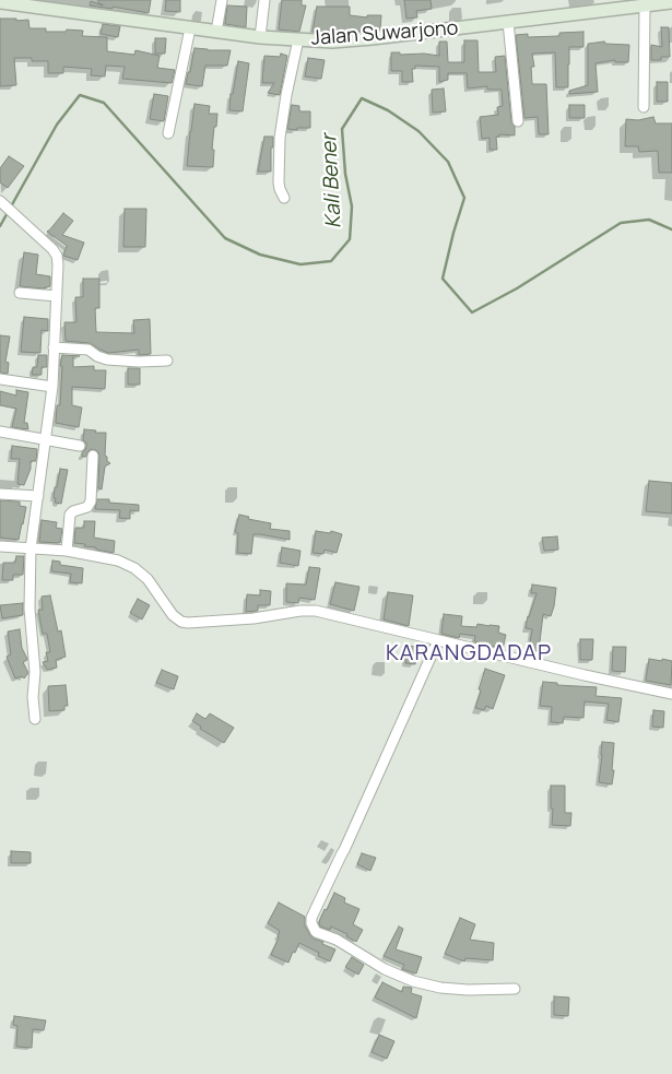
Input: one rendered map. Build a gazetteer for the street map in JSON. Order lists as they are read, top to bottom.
{
  "streets": {
    "street": ["Jalan Suwarjono"]
  },
  "districts": ["KARANGDADAP"],
  "water": ["Kali Bener"]
}
